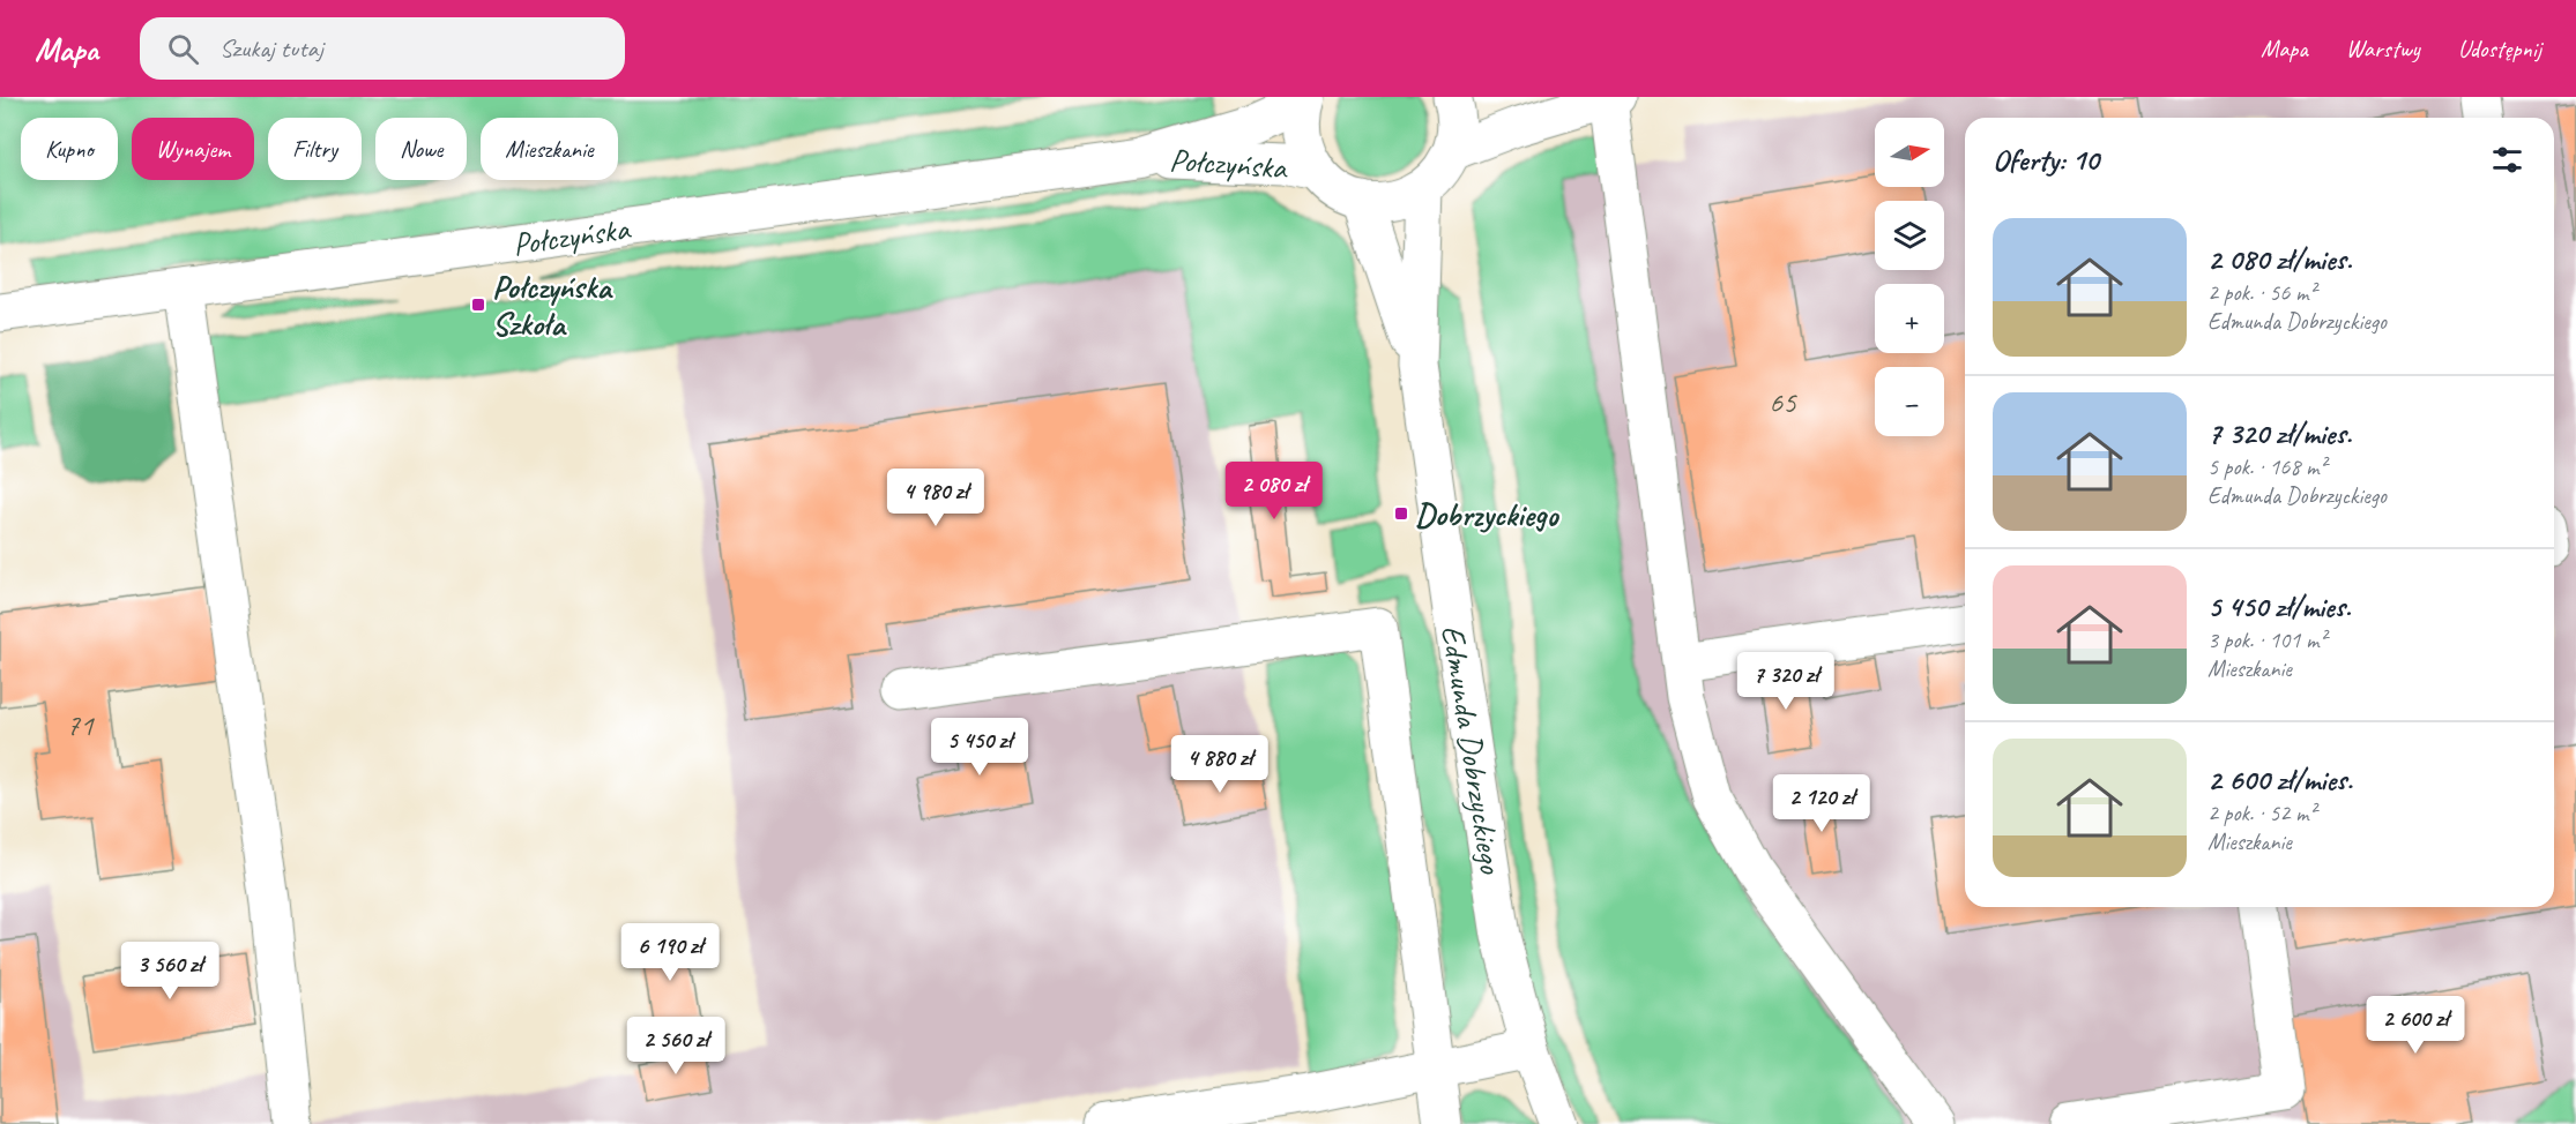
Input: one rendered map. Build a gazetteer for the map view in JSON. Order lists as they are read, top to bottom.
{
  "streets": {
    "main road": ["Połczyńska", "Edmunda Dobrzyckiego"]
  },
  "places": {
    "transit": ["Połczyńska Szkoła", "Dobrzyckiego"]
  },
  "house_numbers": ["65", "71"],
  "north": "right",
  "page": {
    "header": "Mapa",
    "search": "Szukaj tutaj",
    "nav": ["Mapa", "Warstwy", "Udostępnij"],
    "map_buttons": ["+", "−"],
    "chip": [
      "Kupno",
      "Wynajem",
      "Filtry",
      "Nowe",
      "Mieszkanie"
    ],
    "heading": "Oferty: 10",
    "list": [
      {
        "name": "2 080 zł/mies.",
        "note": "2 pok. · 56 m² · Edmunda Dobrzyckiego"
      },
      {
        "name": "7 320 zł/mies.",
        "note": "5 pok. · 168 m² · Edmunda Dobrzyckiego"
      },
      {
        "name": "5 450 zł/mies.",
        "note": "3 pok. · 101 m² · Mieszkanie"
      },
      {
        "name": "2 600 zł/mies.",
        "note": "2 pok. · 52 m² · Mieszkanie"
      }
    ],
    "price": [
      "2 080 zł",
      "4 980 zł",
      "7 320 zł",
      "5 450 zł",
      "4 880 zł",
      "2 120 zł",
      "6 190 zł",
      "3 560 zł",
      "2 600 zł",
      "2 560 zł"
    ]
  }
}
